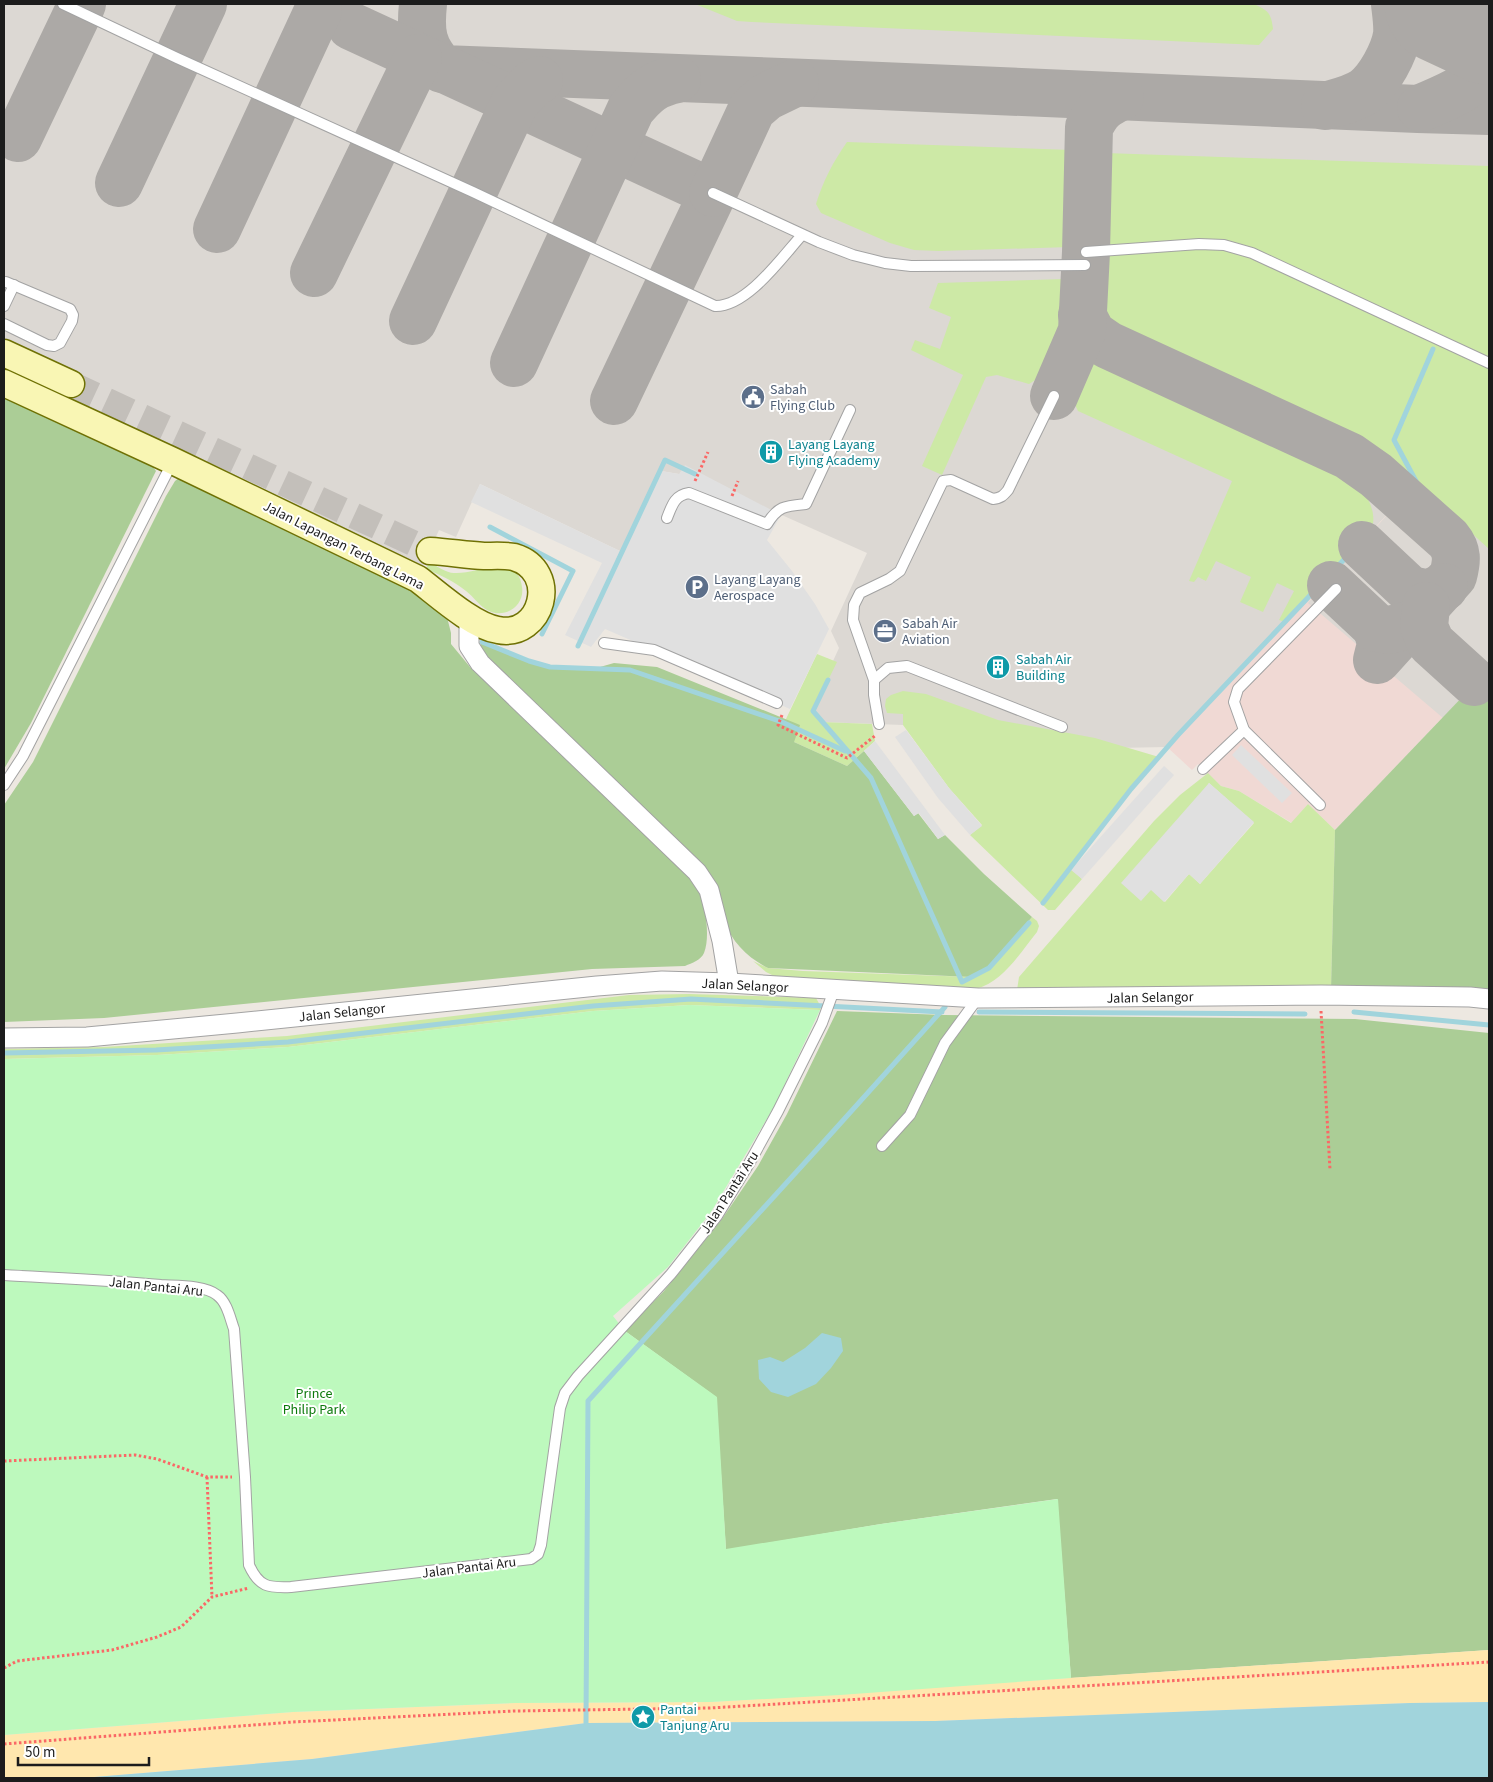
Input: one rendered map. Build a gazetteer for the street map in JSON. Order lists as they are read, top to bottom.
{
  "streets": {
    "main road": ["Jalan Lapangan Terbang Lama"],
    "street": ["Jalan Selangor"],
    "lane": ["Jalan Pantai Aru"]
  },
  "crossings": [
    ["Jalan Selangor", "Jalan Pantai Aru"]
  ],
  "parks": ["Prince Philip Park"],
  "places": {
    "public building": ["Sabah Flying Club"],
    "building": ["Layang Layang Flying Academy", "Sabah Air Building"],
    "parking": ["Layang Layang Aerospace"],
    "office": ["Sabah Air Aviation"],
    "place": ["Pantai Tanjung Aru"]
  },
  "scale_bar": "50 m"
}
